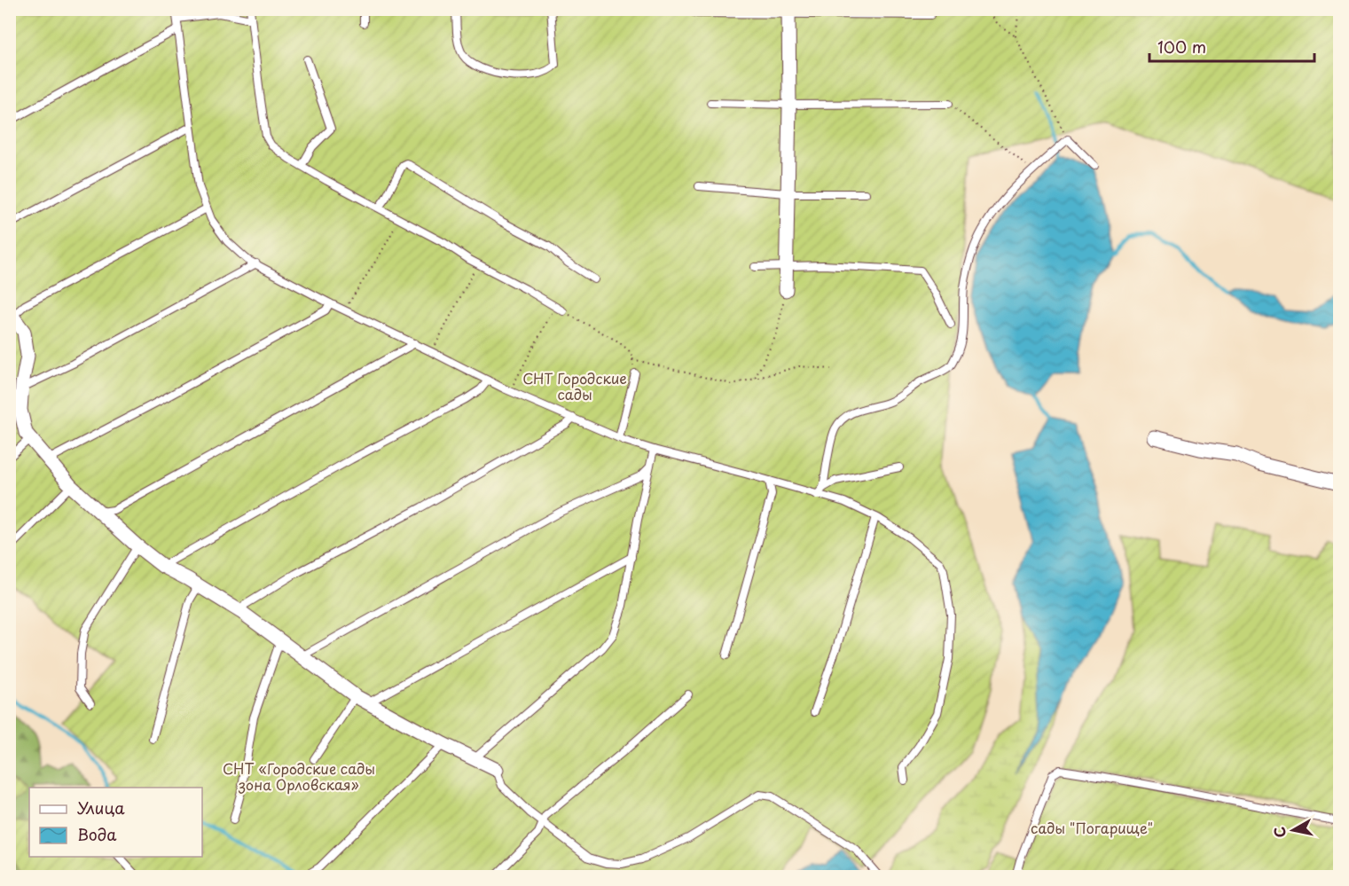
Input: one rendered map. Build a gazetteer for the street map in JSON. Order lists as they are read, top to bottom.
{
  "parks": ["СНТ Городские сады", "СНТ «Городские сады зона Орловская»", "сады \"Погарище\""],
  "legend": ["Улица", "Вода"],
  "scale_bar": "100 m",
  "north": "left"
}
